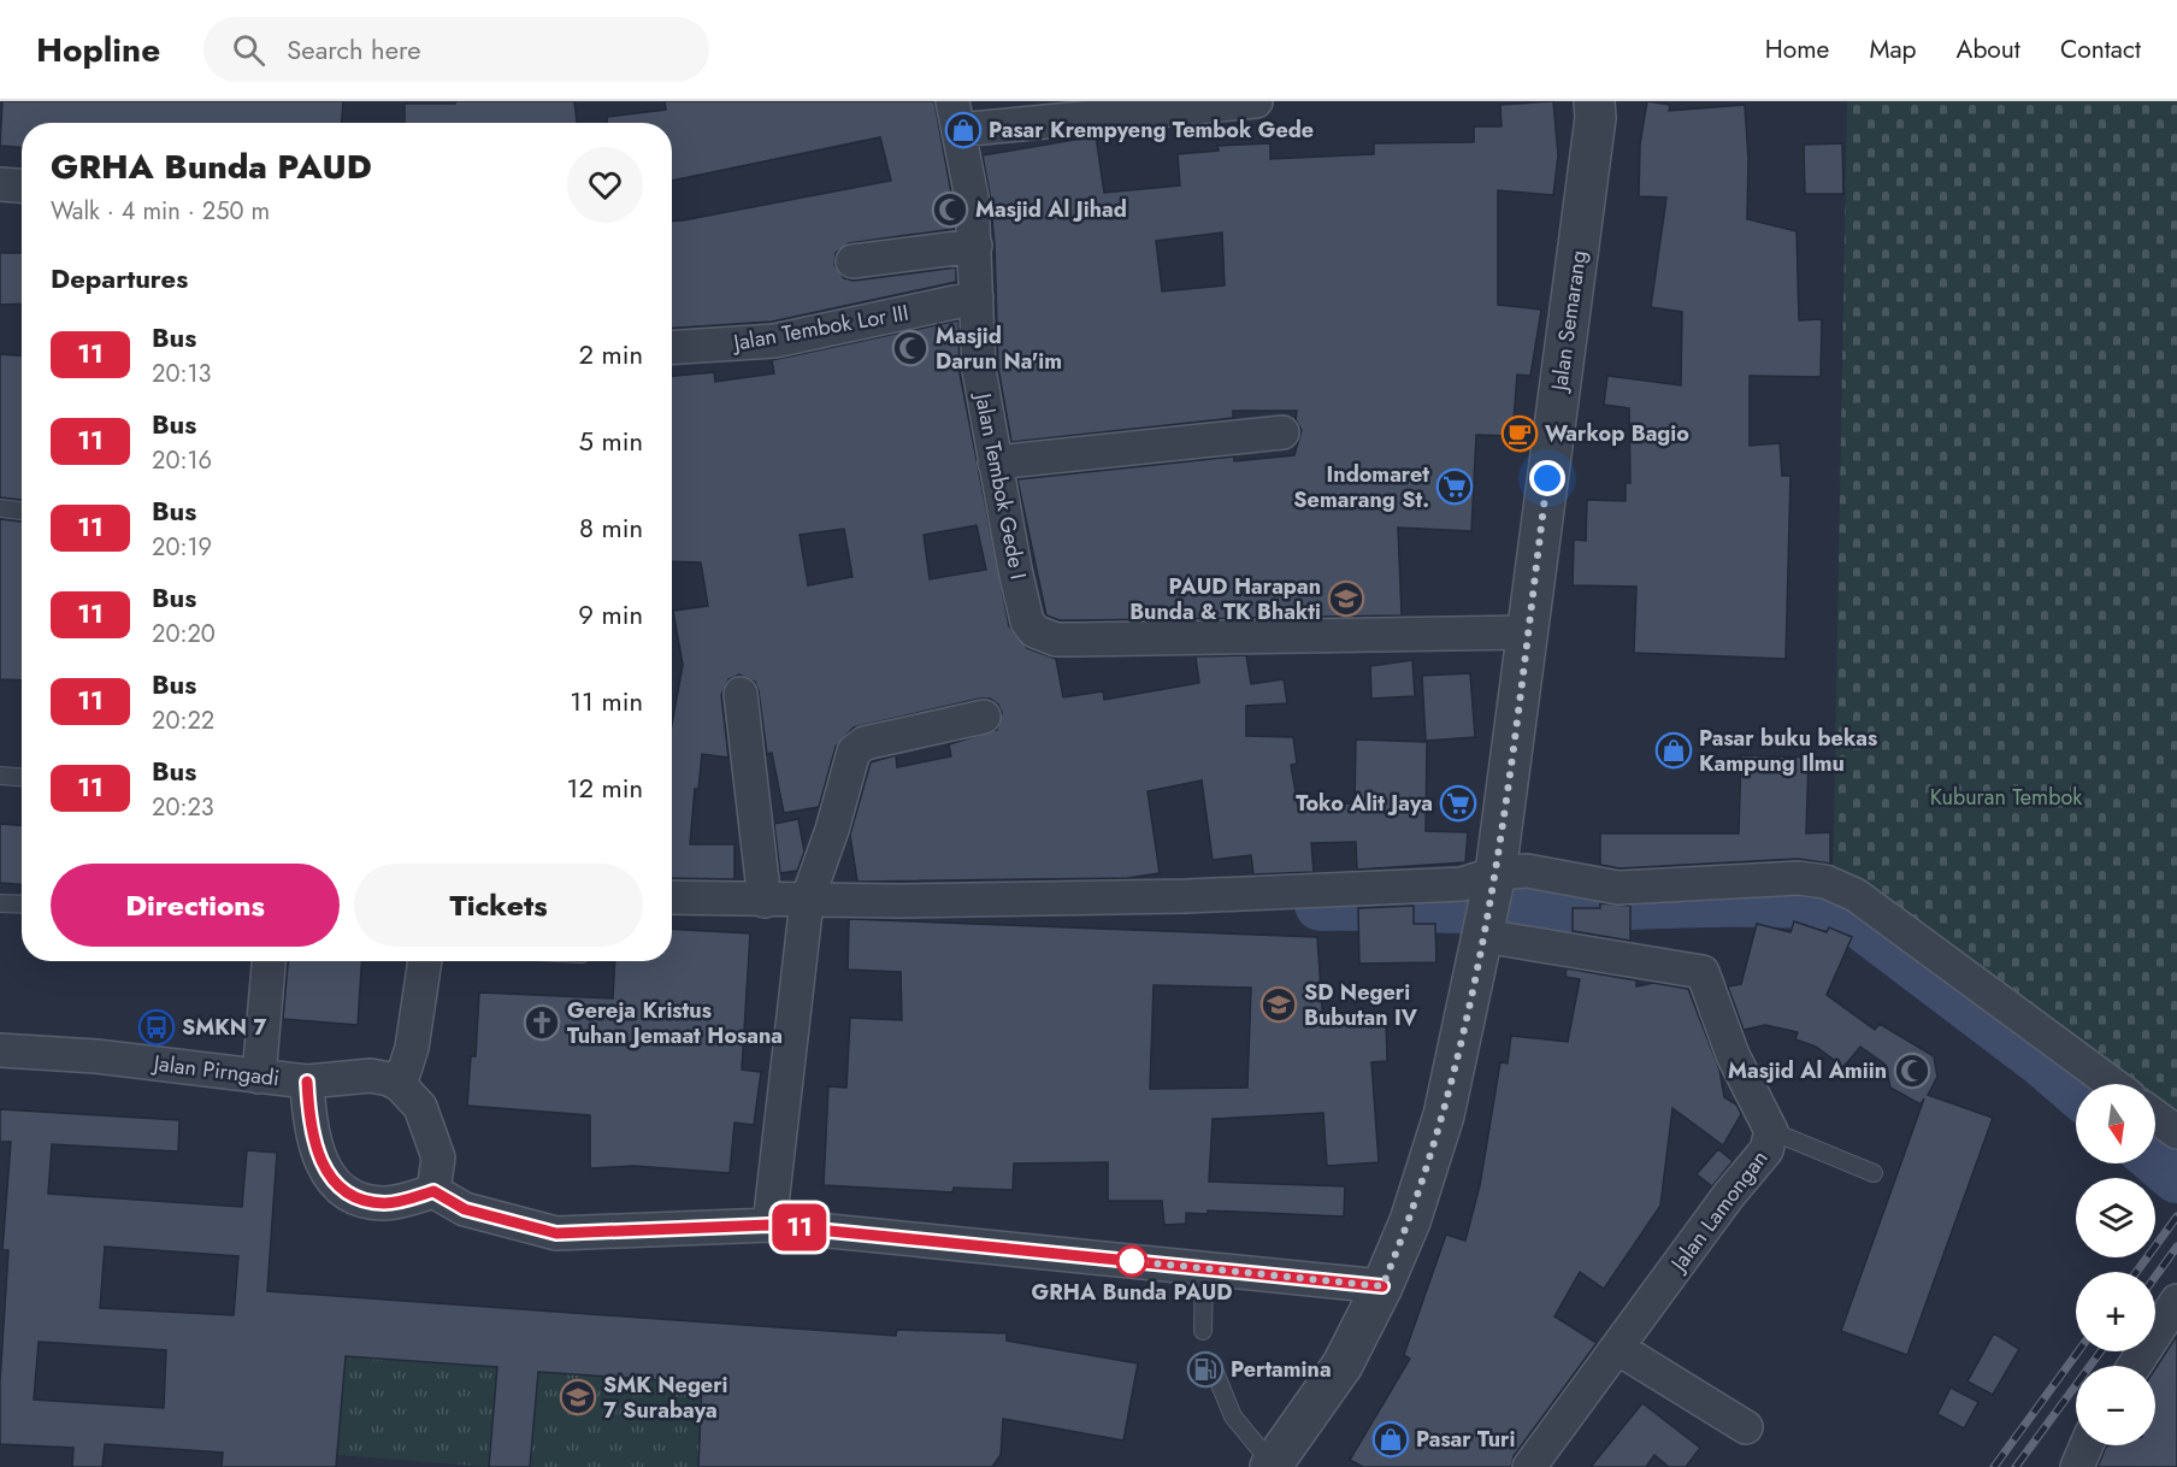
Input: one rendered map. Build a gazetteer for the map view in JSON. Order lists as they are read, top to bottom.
{
  "streets": {
    "street": [
      "Jalan Semarang",
      "Jalan Tembok Lor III",
      "Jalan Tembok Gede I",
      "Jalan Pirngadi",
      "Jalan Lamongan"
    ]
  },
  "crossings": [
    ["Jalan Semarang", "Jalan Tembok Gede I"],
    ["Jalan Semarang", "Jalan Lamongan"],
    ["Jalan Tembok Lor III", "Jalan Tembok Gede I"]
  ],
  "parks": ["Kuburan Tembok"],
  "places": {
    "shop": ["Pasar Krempyeng Tembok Gede", "Pasar buku bekas Kampung Ilmu", "Pasar Turi"],
    "mosque": ["Masjid Al Jihad", "Masjid Darun Na'im", "Masjid Al Amiin"],
    "cafe": ["Warkop Bagio"],
    "supermarket": ["Indomaret Semarang St.", "Toko Alit Jaya"],
    "school or university": ["PAUD Harapan Bunda & TK Bhakti", "SD Negeri Bubutan IV", "SMK Negeri 7 Surabaya"],
    "church": ["Gereja Kristus Tuhan Jemaat Hosana"],
    "bus stop": ["SMKN 7"],
    "other": ["GRHA Bunda PAUD"],
    "fuel station": ["Pertamina"]
  },
  "lines": ["bus line 11"],
  "north": "bottom",
  "page": {
    "header": "Hopline",
    "search": "Search here",
    "nav": [
      "Home",
      "Map",
      "About",
      "Contact"
    ],
    "on_map": "11",
    "heading": [
      ["GRHA Bunda PAUD", "Walk · 4 min · 250 m"],
      "Departures"
    ],
    "list": [
      {
        "mark": "11",
        "name": "Bus",
        "note": "20:13",
        "value": "2 min"
      },
      {
        "mark": "11",
        "name": "Bus",
        "note": "20:16",
        "value": "5 min"
      },
      {
        "mark": "11",
        "name": "Bus",
        "note": "20:19",
        "value": "8 min"
      },
      {
        "mark": "11",
        "name": "Bus",
        "note": "20:20",
        "value": "9 min"
      },
      {
        "mark": "11",
        "name": "Bus",
        "note": "20:22",
        "value": "11 min"
      },
      {
        "mark": "11",
        "name": "Bus",
        "note": "20:23",
        "value": "12 min"
      }
    ],
    "buttons": ["Directions", "Tickets"],
    "map_buttons": ["+", "−"]
  }
}
